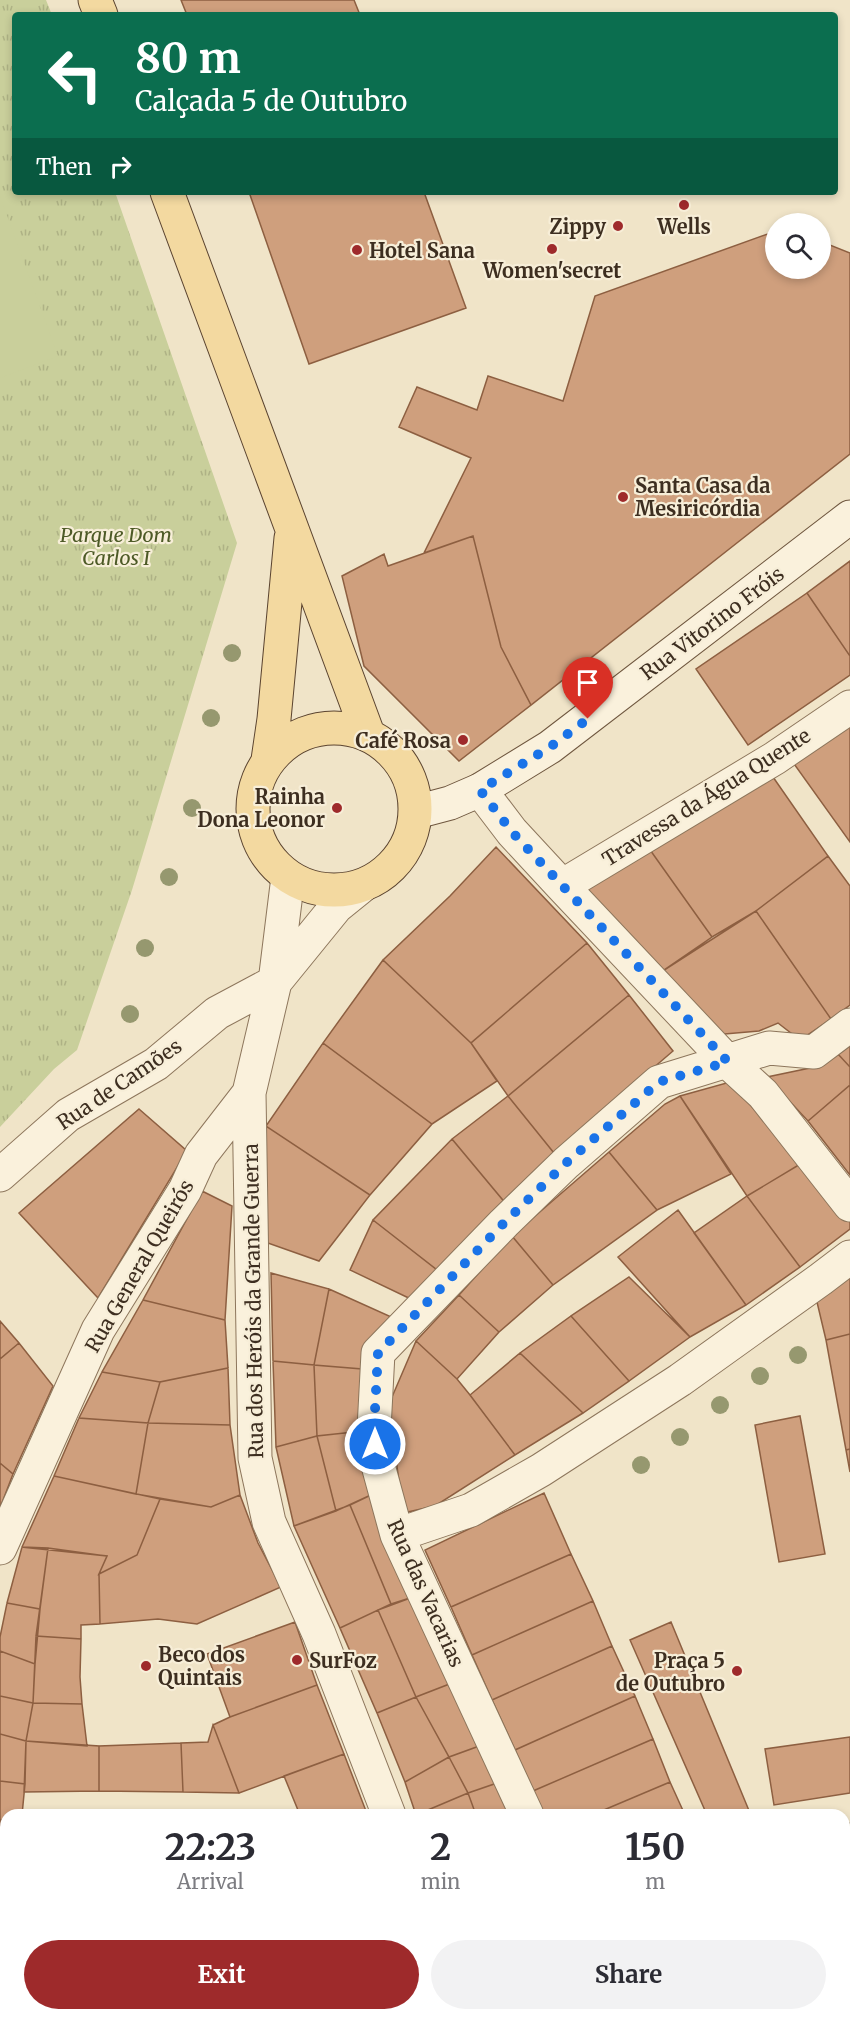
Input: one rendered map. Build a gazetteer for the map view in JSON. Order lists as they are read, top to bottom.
{
  "streets": {
    "street": [
      "Rua Vitorino Fróis",
      "Travessa da Água Quente",
      "Rua de Camões",
      "Rua General Queirós",
      "Rua dos Heróis da Grande Guerra",
      "Rua das Vacarias"
    ]
  },
  "crossings": [
    ["Rua Vitorino Fróis", "Rua dos Heróis da Grande Guerra"],
    ["Rua de Camões", "Rua dos Heróis da Grande Guerra"],
    ["Rua General Queirós", "Rua dos Heróis da Grande Guerra"]
  ],
  "parks": ["Parque Dom Carlos I"],
  "places": [
    "Wells",
    "Zippy",
    "Women'secret",
    "Hotel Sana",
    "Santa Casa da Mesiricórdia",
    "Café Rosa",
    "Rainha Dona Leonor",
    "SurFoz",
    "Beco dos Quintais",
    "Praça 5 de Outubro"
  ],
  "page": {
    "turn": ["80 m", "Calçada 5 de Outubro"],
    "then": "Then",
    "eta": [
      "22:23",
      "Arrival",
      "2",
      "min",
      "150",
      "m"
    ],
    "buttons": ["Exit", "Share"]
  }
}
